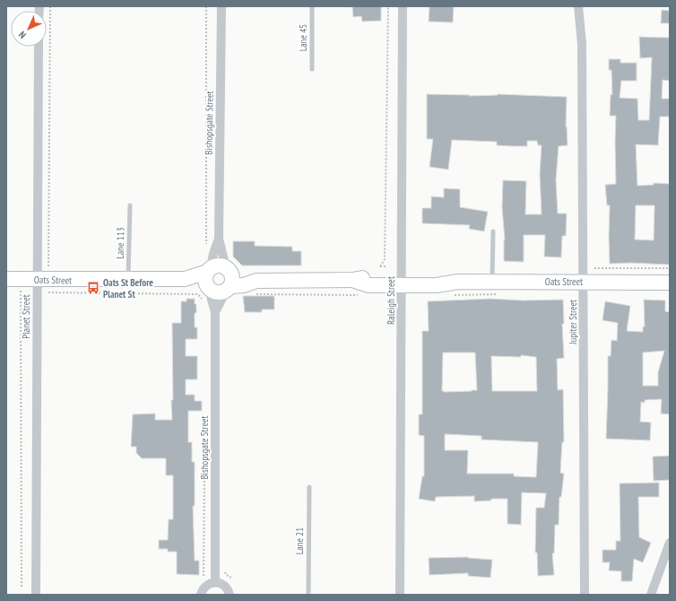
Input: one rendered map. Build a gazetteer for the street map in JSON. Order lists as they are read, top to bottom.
{
  "streets": {
    "main road": ["Oats Street"],
    "street": [
      "Bishopsgate Street",
      "Raleigh Street",
      "Planet Street",
      "Jupiter Street"
    ],
    "lane": ["Lane 45", "Lane 113", "Lane 21"]
  },
  "crossings": [
    ["Bishopsgate Street", "Oats Street"],
    ["Lane 113", "Oats Street"],
    ["Oats Street", "Raleigh Street"],
    ["Oats Street", "Planet Street"],
    ["Oats Street", "Jupiter Street"]
  ],
  "places": {
    "bus stop": ["Oats St Before Planet St"]
  },
  "north": "bottom left"
}
